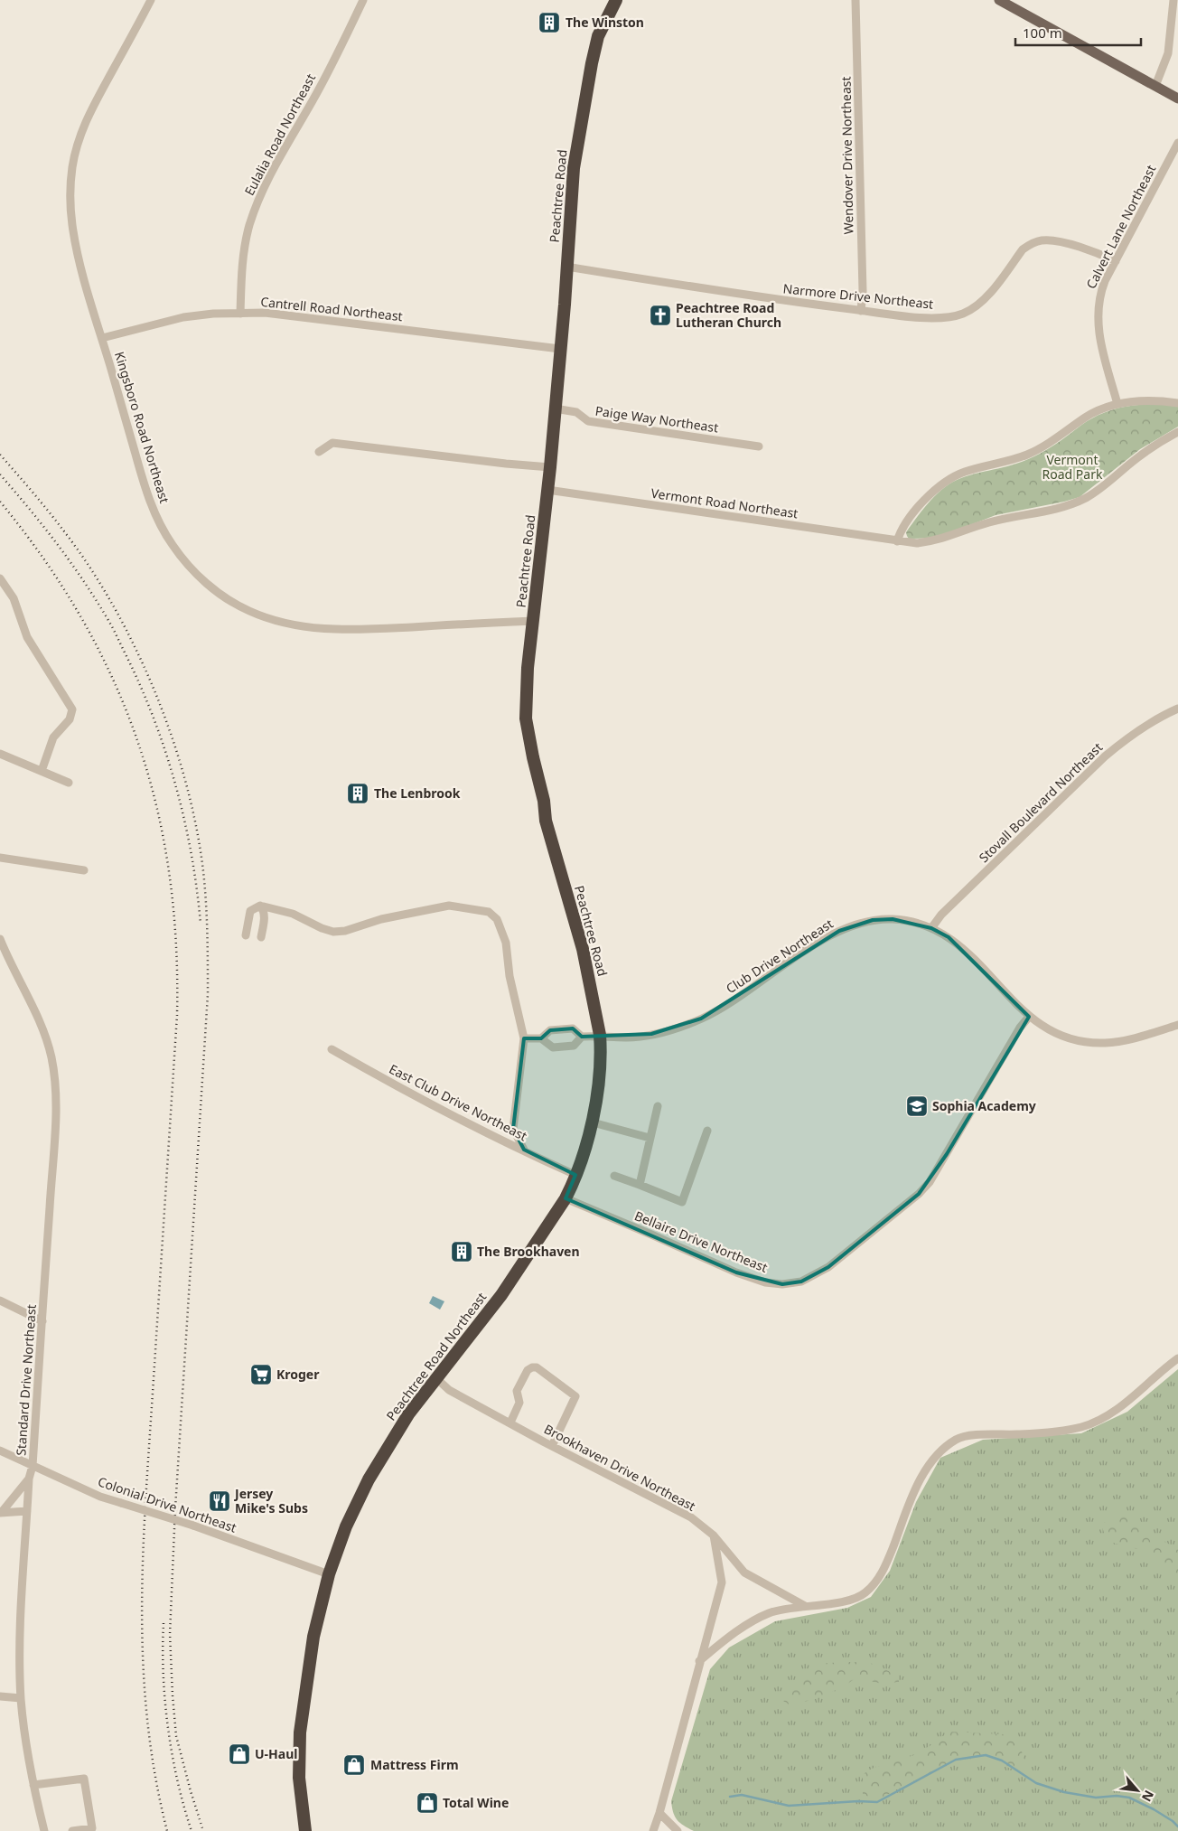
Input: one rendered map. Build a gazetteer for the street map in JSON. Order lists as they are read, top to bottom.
{
  "streets": {
    "highway": ["Peachtree Road", "Peachtree Road Northeast"],
    "street": [
      "Eulalia Road Northeast",
      "Wendover Drive Northeast",
      "Calvert Lane Northeast",
      "Narmore Drive Northeast",
      "Cantrell Road Northeast",
      "Paige Way Northeast",
      "Kingsboro Road Northeast",
      "Vermont Road Northeast",
      "Stovall Boulevard Northeast",
      "Club Drive Northeast",
      "East Club Drive Northeast",
      "Bellaire Drive Northeast",
      "Standard Drive Northeast",
      "Brookhaven Drive Northeast",
      "Colonial Drive Northeast"
    ]
  },
  "crossings": [
    ["Eulalia Road Northeast", "Cantrell Road Northeast"],
    ["Wendover Drive Northeast", "Narmore Drive Northeast"],
    ["Peachtree Road", "Narmore Drive Northeast"],
    ["Peachtree Road", "Cantrell Road Northeast"],
    ["Peachtree Road", "Paige Way Northeast"],
    ["Peachtree Road", "Kingsboro Road Northeast"],
    ["Peachtree Road", "Vermont Road Northeast"],
    ["Peachtree Road", "Club Drive Northeast"],
    ["Peachtree Road", "Peachtree Road Northeast"],
    ["Calvert Lane Northeast", "Narmore Drive Northeast"],
    ["Cantrell Road Northeast", "Kingsboro Road Northeast"],
    ["Stovall Boulevard Northeast", "Club Drive Northeast"],
    ["Club Drive Northeast", "Bellaire Drive Northeast"],
    ["East Club Drive Northeast", "Peachtree Road Northeast"],
    ["Bellaire Drive Northeast", "Peachtree Road Northeast"],
    ["Peachtree Road Northeast", "Brookhaven Drive Northeast"],
    ["Peachtree Road Northeast", "Colonial Drive Northeast"],
    ["Standard Drive Northeast", "Colonial Drive Northeast"]
  ],
  "parks": ["Vermont Road Park"],
  "places": {
    "building": ["The Winston", "The Lenbrook", "The Brookhaven"],
    "church": ["Peachtree Road Lutheran Church"],
    "school or university": ["Sophia Academy"],
    "supermarket": ["Kroger"],
    "restaurant": ["Jersey Mike's Subs"],
    "shop": ["U-Haul", "Mattress Firm", "Total Wine"]
  },
  "scale_bar": "100 m",
  "north": "bottom right"
}
